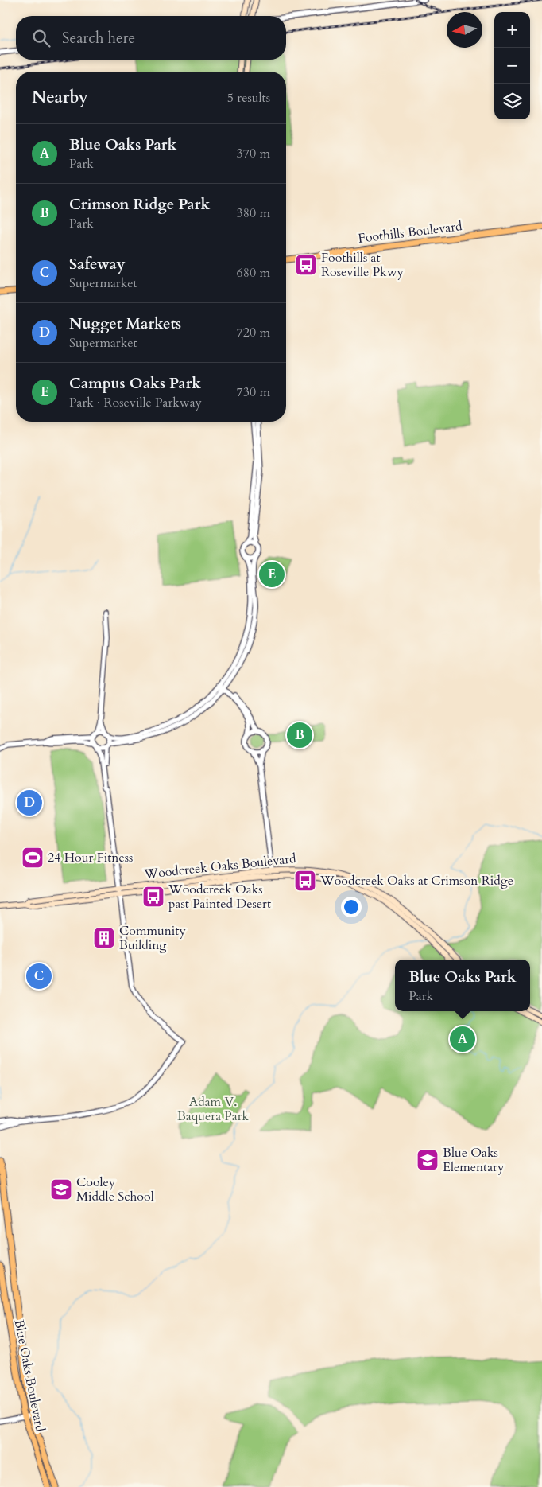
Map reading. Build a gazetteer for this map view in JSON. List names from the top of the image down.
{
  "streets": {
    "main road": ["Foothills Boulevard", "Woodcreek Oaks Boulevard", "Blue Oaks Boulevard"]
  },
  "parks": ["Adam V. Baquera Park"],
  "places": {
    "bus stop": ["Foothills at Roseville Pkwy", "Woodcreek Oaks at Crimson Ridge", "Woodcreek Oaks past Painted Desert"],
    "sports": ["24 Hour Fitness"],
    "building": ["Community Building"],
    "school or university": ["Blue Oaks Elementary", "Cooley Middle School"]
  },
  "north": "left",
  "page": {
    "map_buttons": ["+", "−"],
    "search": "Search here",
    "heading": ["Nearby", "5 results"],
    "list": [
      {
        "mark": "A",
        "name": "Blue Oaks Park",
        "note": "Park",
        "value": "370 m"
      },
      {
        "mark": "B",
        "name": "Crimson Ridge Park",
        "note": "Park",
        "value": "380 m"
      },
      {
        "mark": "C",
        "name": "Safeway",
        "note": "Supermarket",
        "value": "680 m"
      },
      {
        "mark": "D",
        "name": "Nugget Markets",
        "note": "Supermarket",
        "value": "720 m"
      },
      {
        "mark": "E",
        "name": "Campus Oaks Park",
        "note": "Park · Roseville Parkway",
        "value": "730 m"
      }
    ],
    "pins": [
      "E",
      "B",
      "D",
      "C",
      "A"
    ],
    "popup": ["Blue Oaks Park", "Park"]
  }
}
